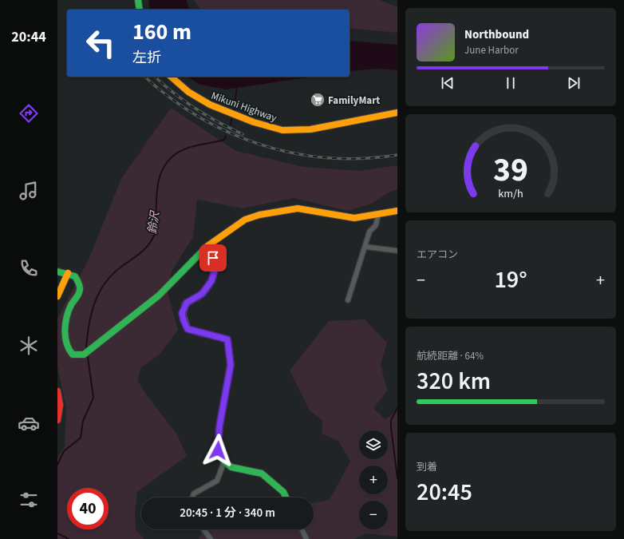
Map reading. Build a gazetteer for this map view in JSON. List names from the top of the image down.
{
  "streets": {
    "main road": ["Mikuni Highway"]
  },
  "water": ["鈴沢"],
  "places": {
    "supermarket": ["FamilyMart"]
  },
  "page": {
    "tabs": "20:44",
    "turn": ["160 m", "左折"],
    "song": ["Northbound", "June Harbor"],
    "tile": [
      "エアコン",
      ["航続距離 · 64%", "320 km"],
      ["到着", "20:45"]
    ],
    "heat": ["−", "19°", "+"],
    "map_buttons": ["+", "−"],
    "limit": "40",
    "trip": "20:45 · 1 分 · 340 m",
    "gauge": ["39", "km/h"]
  }
}
